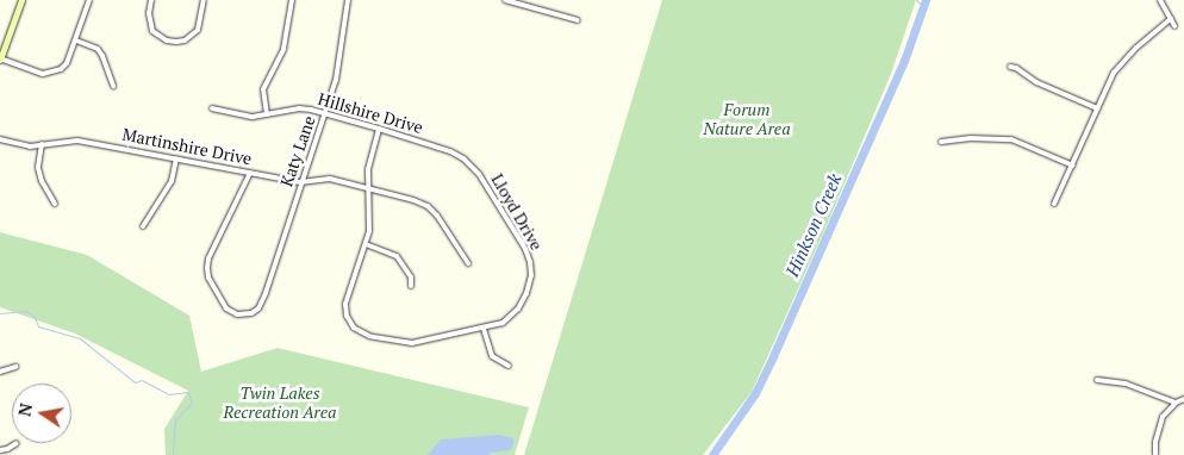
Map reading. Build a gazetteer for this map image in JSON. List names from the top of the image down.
{
  "streets": {
    "street": [
      "Hillshire Drive",
      "Martinshire Drive",
      "Katy Lane",
      "Lloyd Drive"
    ]
  },
  "crossings": [
    ["Hillshire Drive", "Katy Lane"],
    ["Hillshire Drive", "Lloyd Drive"],
    ["Martinshire Drive", "Katy Lane"]
  ],
  "water": ["Hinkson Creek"],
  "parks": ["Forum Nature Area", "Twin Lakes Recreation Area"],
  "north": "left"
}
